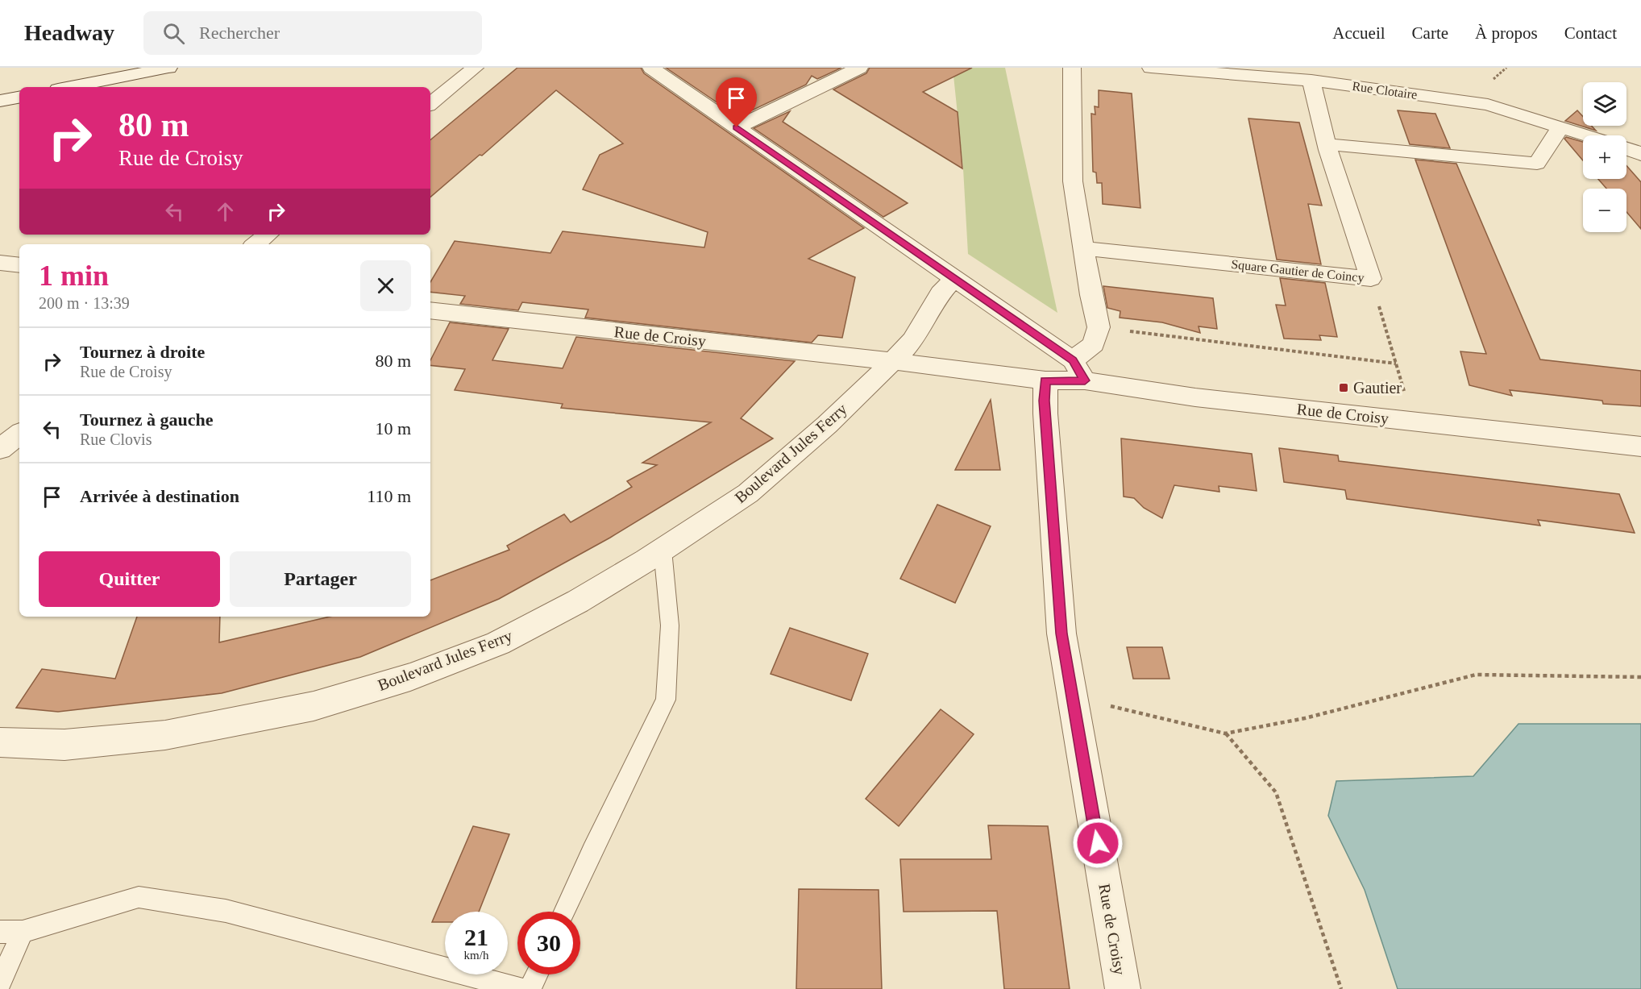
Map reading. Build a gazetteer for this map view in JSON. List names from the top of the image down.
{
  "streets": {
    "street": [
      "Rue Clotaire",
      "Square Gautier de Coincy",
      "Rue de Croisy",
      "Boulevard Jules Ferry"
    ]
  },
  "crossings": [
    ["Rue Clotaire", "Square Gautier de Coincy"],
    ["Rue de Croisy", "Boulevard Jules Ferry"]
  ],
  "places": {
    "transit": ["Gautier"]
  },
  "page": {
    "header": "Headway",
    "search": "Rechercher",
    "nav": [
      "Accueil",
      "Carte",
      "À propos",
      "Contact"
    ],
    "map_buttons": ["+", "−"],
    "turn": ["80 m", "Rue de Croisy"],
    "heading": ["1 min", "200 m · 13:39"],
    "list": [
      {
        "name": "Tournez à droite",
        "note": "Rue de Croisy",
        "value": "80 m"
      },
      {
        "name": "Tournez à gauche",
        "note": "Rue Clovis",
        "value": "10 m"
      },
      {
        "name": "Arrivée à destination",
        "value": "110 m"
      }
    ],
    "buttons": ["Quitter", "Partager"],
    "speed": "21 km/h",
    "limit": "30"
  }
}
